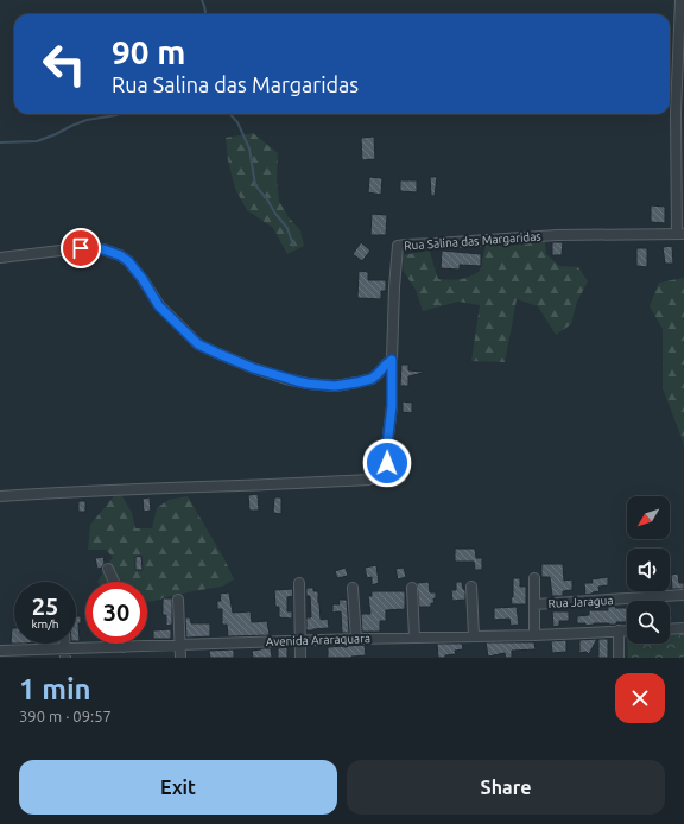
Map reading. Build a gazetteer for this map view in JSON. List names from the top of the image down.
{
  "streets": {
    "street": ["Rua Salina das Margaridas", "Rua Jaragua", "Avenida Araraquara"]
  },
  "north": "bottom left",
  "page": {
    "turn": ["90 m", "Rua Salina das Margaridas"],
    "speed": "25 km/h",
    "limit": "30",
    "heading": ["1 min", "390 m · 09:57"],
    "buttons": ["Exit", "Share"]
  }
}
